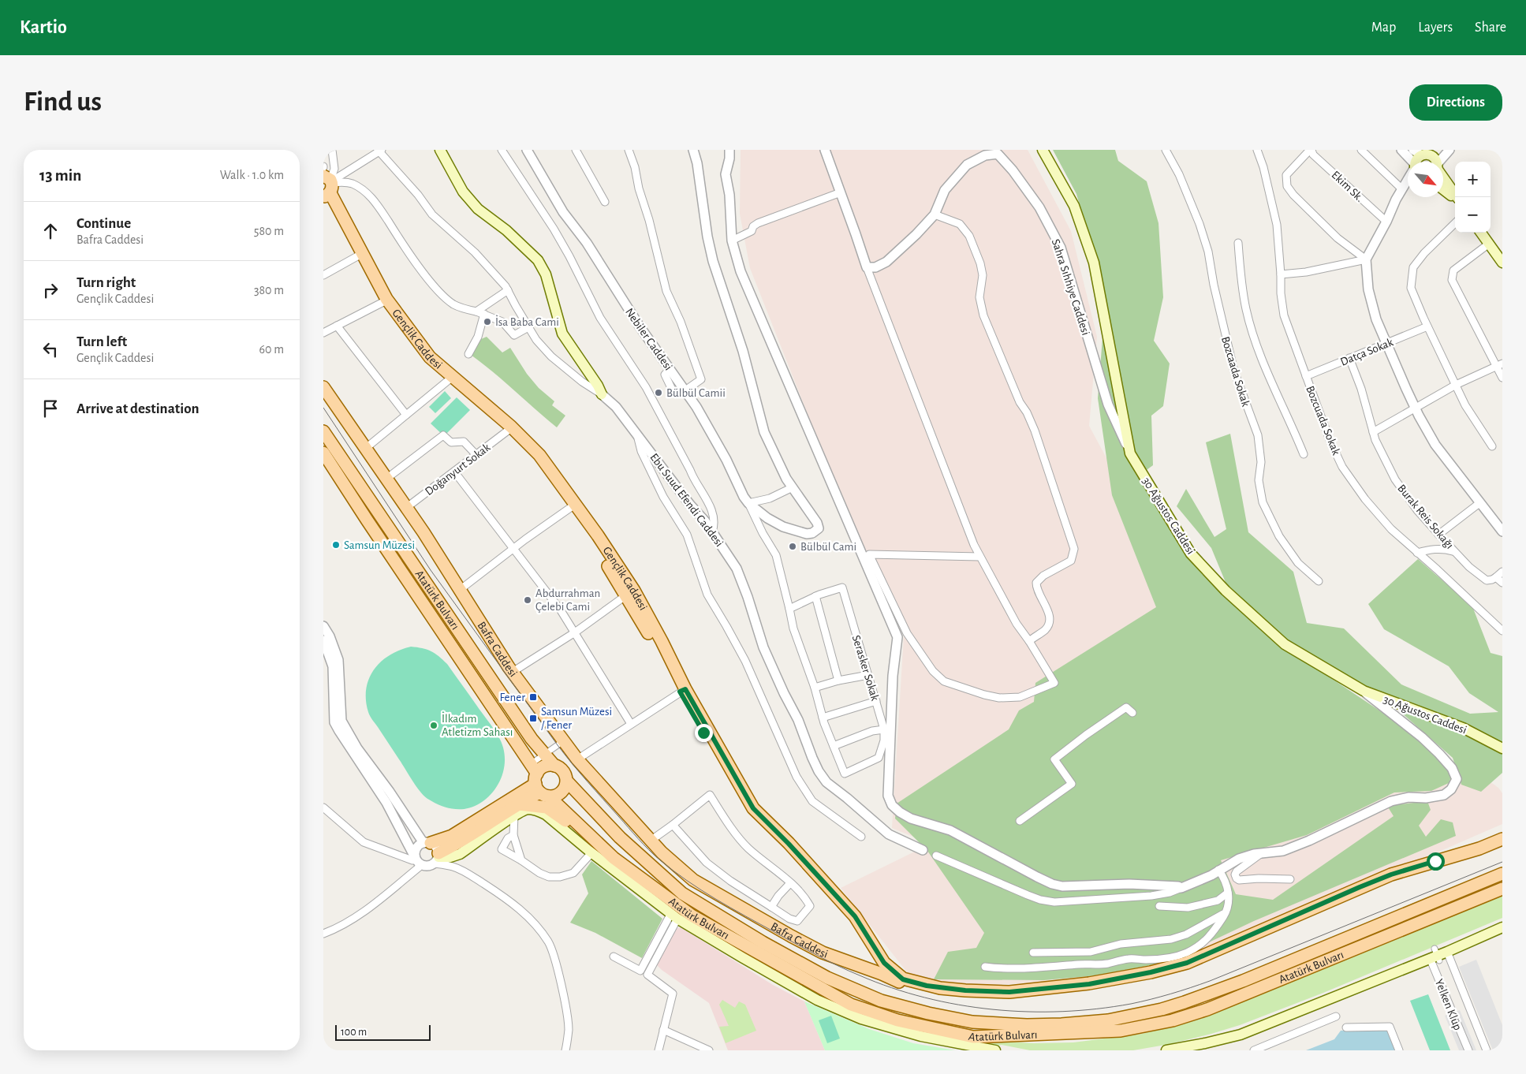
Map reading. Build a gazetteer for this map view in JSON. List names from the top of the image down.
{
  "streets": {
    "main road": [
      "Gençlik Caddesi",
      "Ebu Suud Efendi Caddesi",
      "30 Ağustos Caddesi",
      "Atatürk Bulvarı",
      "Bafra Caddesi"
    ],
    "street": [
      "Ekim Sk.",
      "Sahra Sıhhiye Caddesi",
      "Nebiler Caddesi",
      "Datça Sokak",
      "Bozcaada Sokak",
      "Bozcuada Sokak",
      "Doğanyurt Sokak",
      "Burak Reis Sokağı",
      "Serasker Sokak",
      "Yelken Klüp"
    ]
  },
  "crossings": [
    ["Sahra Sıhhiye Caddesi", "30 Ağustos Caddesi"],
    ["Gençlik Caddesi", "Doğanyurt Sokak"],
    ["Gençlik Caddesi", "Bafra Caddesi"],
    ["Datça Sokak", "Bozcuada Sokak"],
    ["Datça Sokak", "Burak Reis Sokağı"],
    ["Doğanyurt Sokak", "Bafra Caddesi"]
  ],
  "places": {
    "other": [
      "İsa Baba Cami",
      "Bülbül Camii",
      "Samsun Müzesi",
      "Bülbül Cami",
      "Abdurrahman Çelebi Cami",
      "İlkadım Atletizm Sahası"
    ],
    "transit": ["Fener", "Samsun Müzesi / Fener"]
  },
  "scale_bar": "100 m",
  "north": "bottom right",
  "page": {
    "header": "Kartio",
    "nav": ["Map", "Layers", "Share"],
    "buttons": "Directions",
    "title": "Find us",
    "heading": ["13 min", "Walk · 1.0 km"],
    "map_buttons": ["+", "−"],
    "list": [
      ["Continue", "Bafra Caddesi", "580 m"],
      ["Turn right", "Gençlik Caddesi", "380 m"],
      ["Turn left", "Gençlik Caddesi", "60 m"],
      "Arrive at destination"
    ],
    "scale": "100 m"
  }
}
